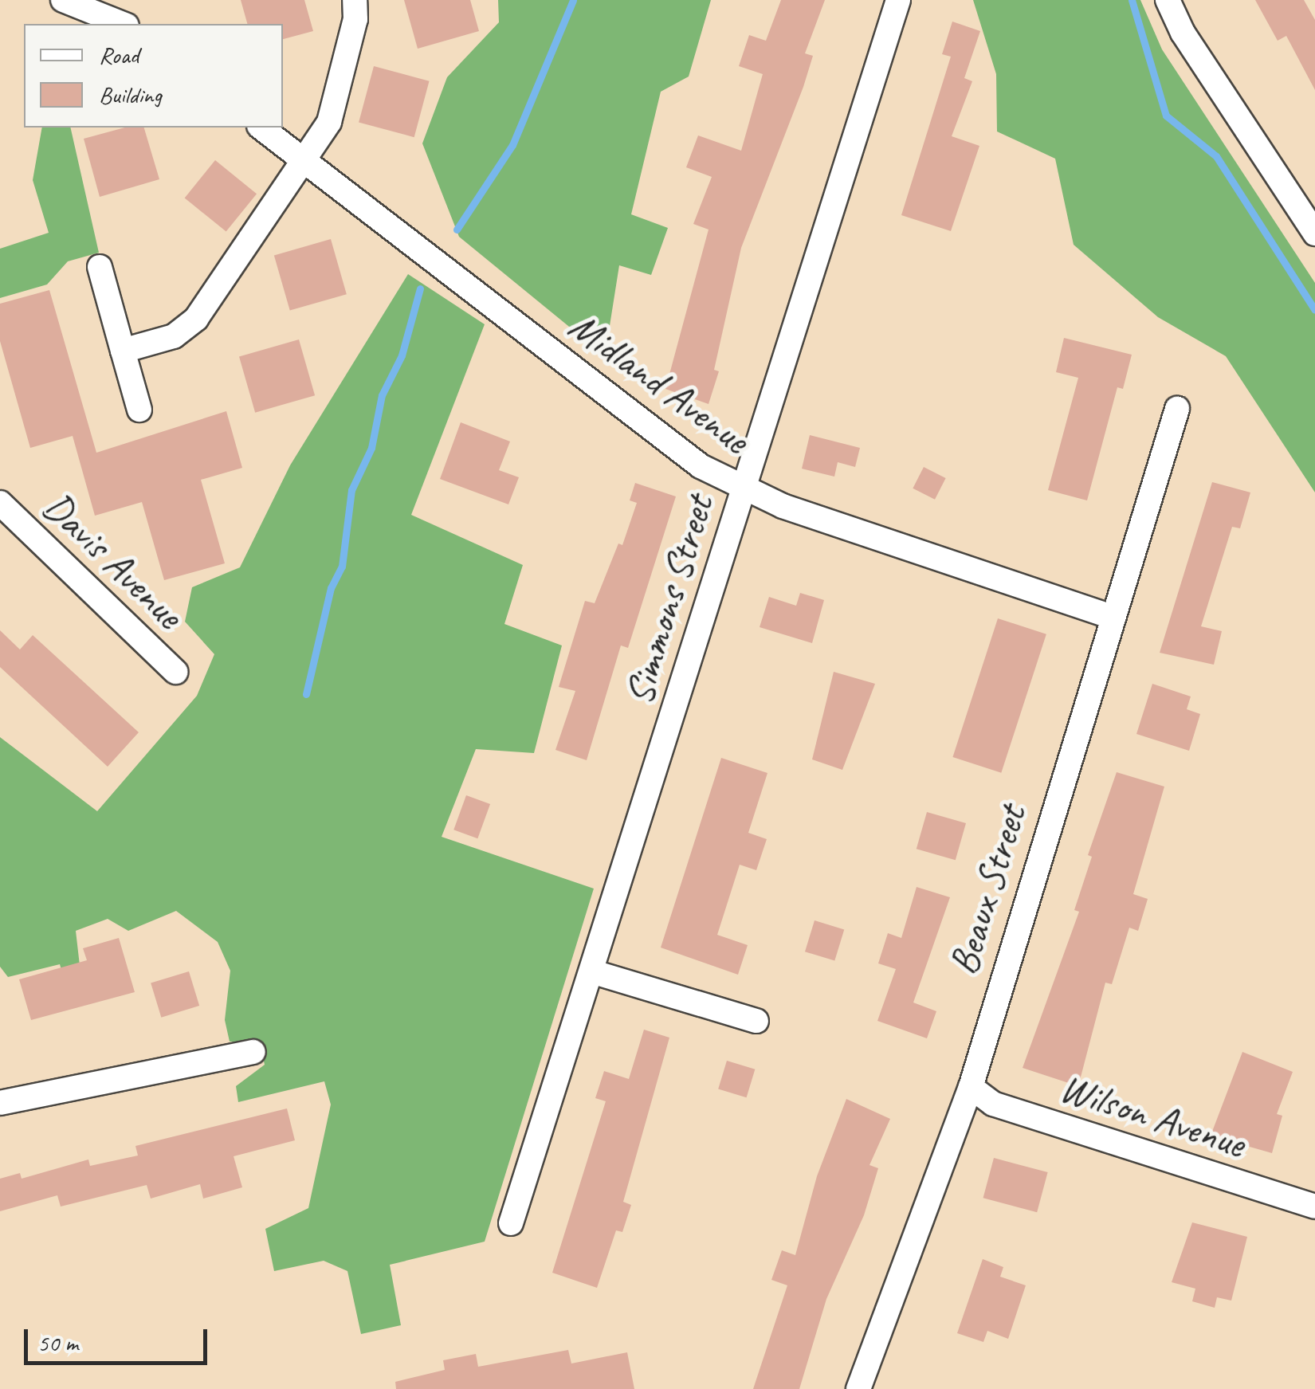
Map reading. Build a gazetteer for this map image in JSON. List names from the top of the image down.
{
  "streets": {
    "street": [
      "Midland Avenue",
      "Davis Avenue",
      "Simmons Street",
      "Beaux Street",
      "Wilson Avenue"
    ]
  },
  "crossings": [
    ["Midland Avenue", "Simmons Street"],
    ["Midland Avenue", "Beaux Street"],
    ["Beaux Street", "Wilson Avenue"]
  ],
  "legend": ["Road", "Building"],
  "scale_bar": "50 m"
}
